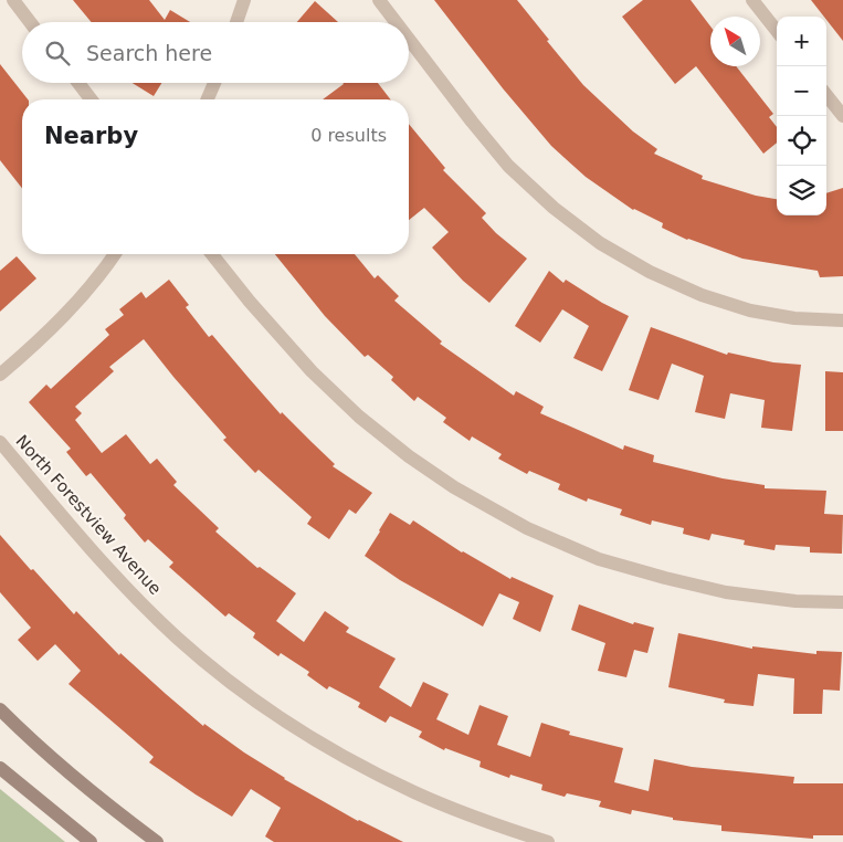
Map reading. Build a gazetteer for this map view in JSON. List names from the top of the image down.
{
  "streets": {
    "street": ["North Forestview Avenue"]
  },
  "north": "top left",
  "page": {
    "map_buttons": ["+", "−"],
    "search": "Search here",
    "heading": ["Nearby", "0 results"]
  }
}
